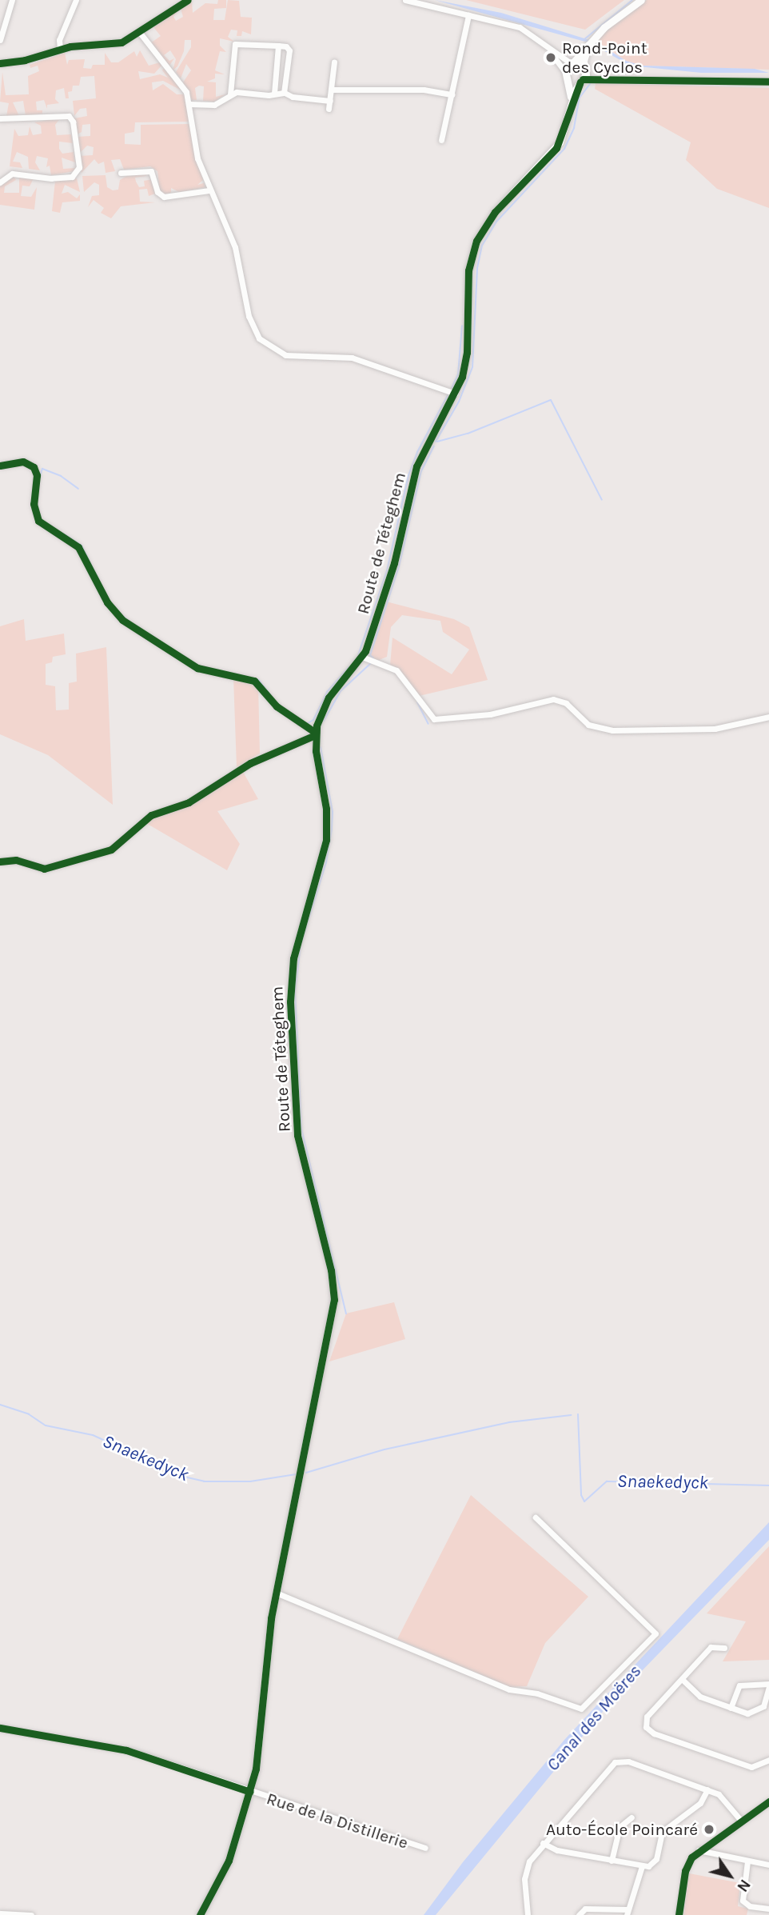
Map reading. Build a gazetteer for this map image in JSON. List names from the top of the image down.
{
  "streets": {
    "main road": ["Route de Téteghem"],
    "street": ["Rue de la Distillerie"]
  },
  "crossings": [
    ["Route de Téteghem", "Rue de la Distillerie"]
  ],
  "water": ["Snaekedyck", "Canal des Moëres"],
  "places": ["Rond-Point des Cyclos", "Auto-École Poincaré"],
  "north": "bottom right"
}
